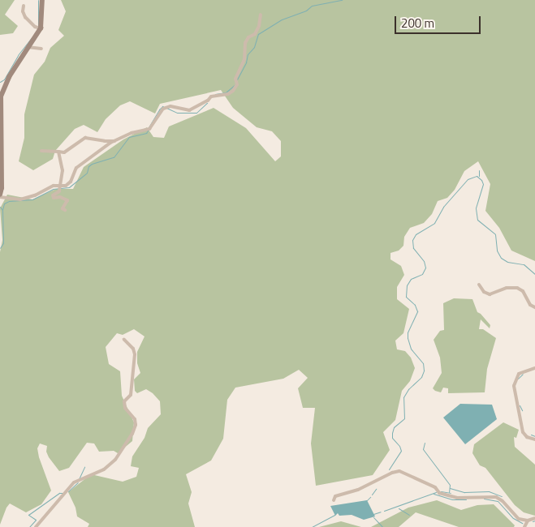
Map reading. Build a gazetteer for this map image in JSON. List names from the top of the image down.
{
  "scale_bar": "200 m"
}
